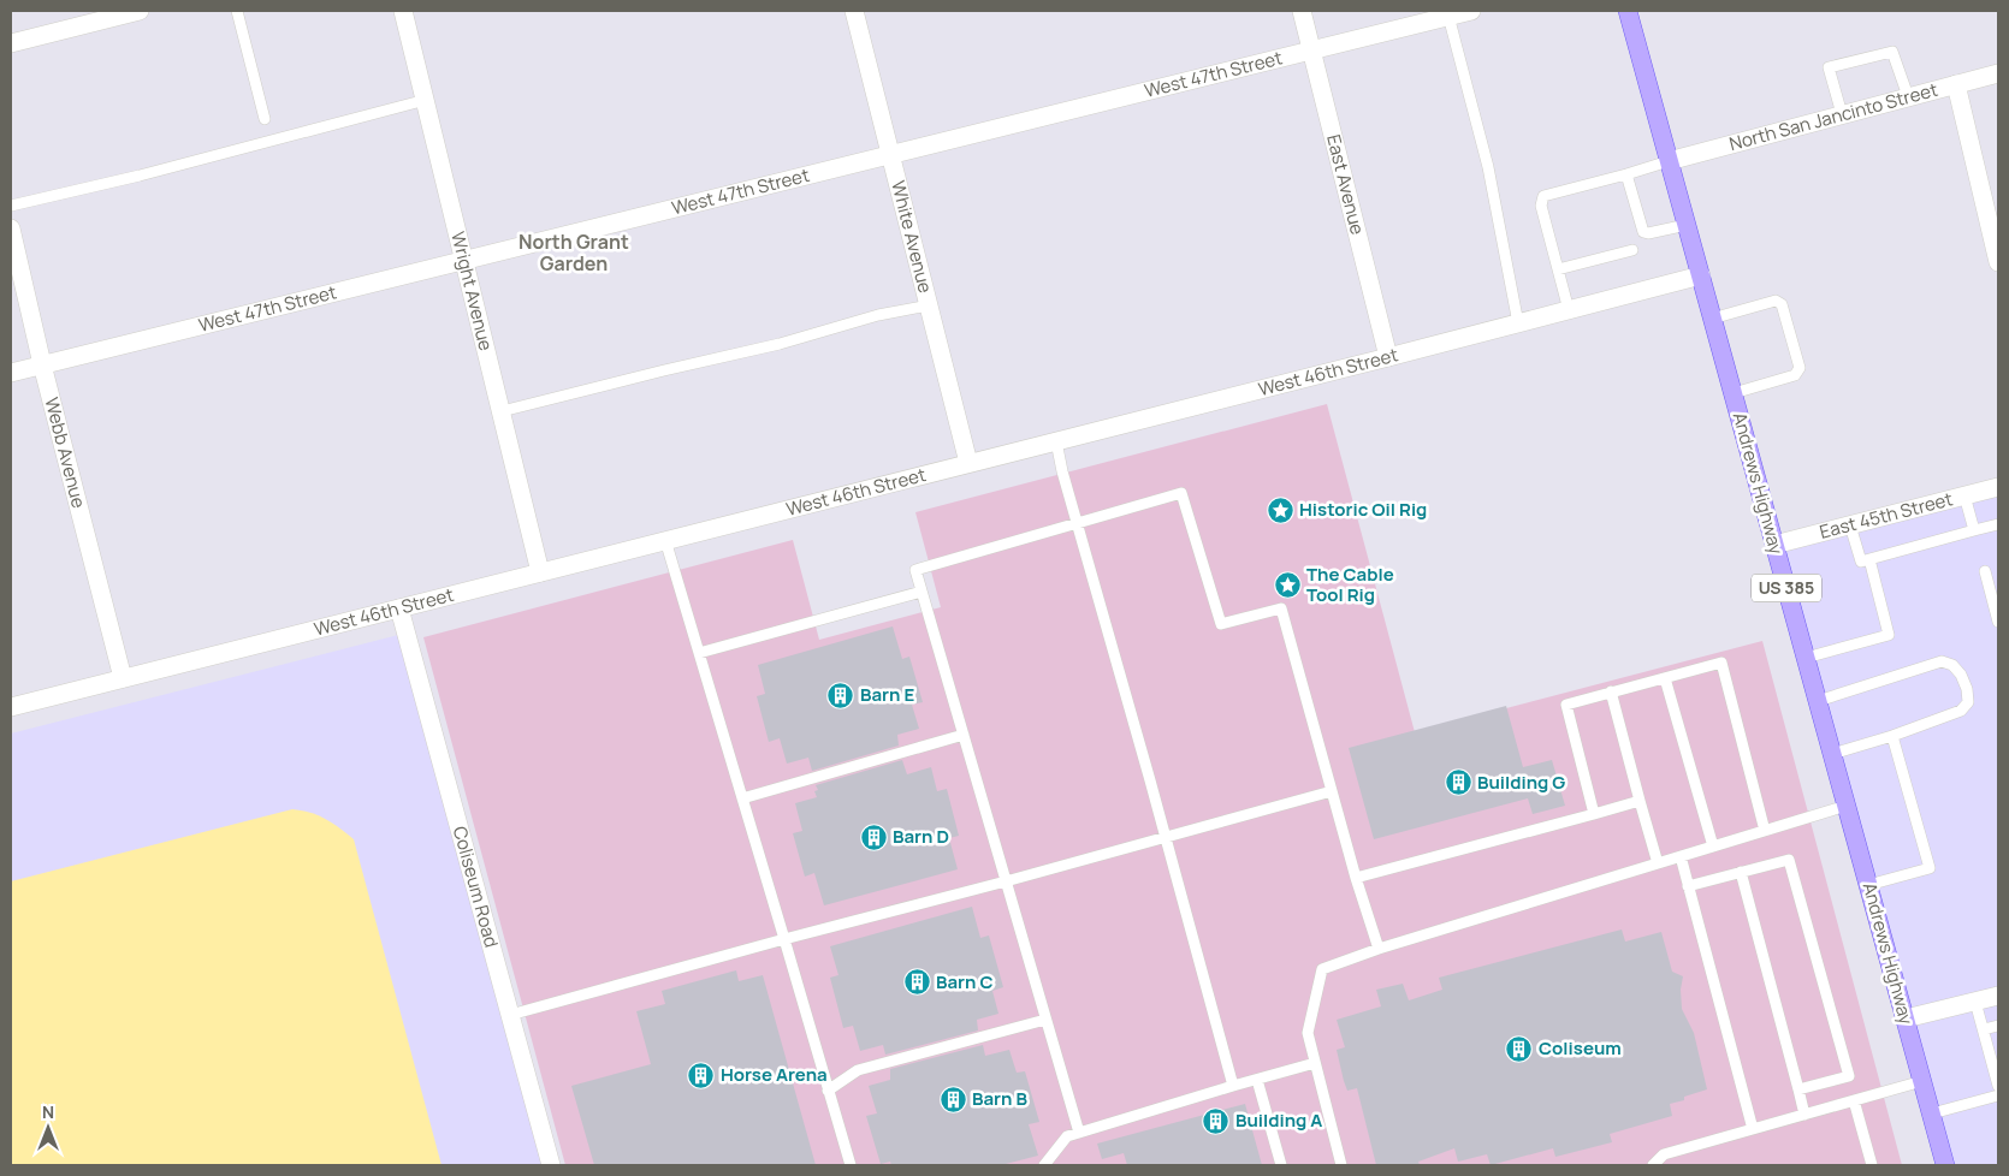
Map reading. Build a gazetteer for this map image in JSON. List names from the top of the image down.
{
  "streets": {
    "main road": ["Andrews Highway", "US 385"],
    "street": [
      "West 47th Street",
      "North San Jancinto Street",
      "East Avenue",
      "White Avenue",
      "Wright Avenue",
      "West 46th Street",
      "Webb Avenue",
      "East 45th Street",
      "Coliseum Road"
    ]
  },
  "crossings": [
    ["West 47th Street", "East Avenue"],
    ["West 47th Street", "White Avenue"],
    ["West 47th Street", "Wright Avenue"],
    ["West 47th Street", "Webb Avenue"],
    ["North San Jancinto Street", "Andrews Highway"],
    ["East Avenue", "West 46th Street"],
    ["White Avenue", "West 46th Street"],
    ["Wright Avenue", "West 46th Street"],
    ["West 46th Street", "Webb Avenue"],
    ["West 46th Street", "Andrews Highway"],
    ["West 46th Street", "Coliseum Road"],
    ["Andrews Highway", "East 45th Street"]
  ],
  "districts": ["North Grant Garden"],
  "places": {
    "place": ["Historic Oil Rig", "The Cable Tool Rig"],
    "building": [
      "Barn E",
      "Building G",
      "Barn D",
      "Barn C",
      "Coliseum",
      "Horse Arena",
      "Barn B",
      "Building A"
    ]
  },
  "north": "top"
}
